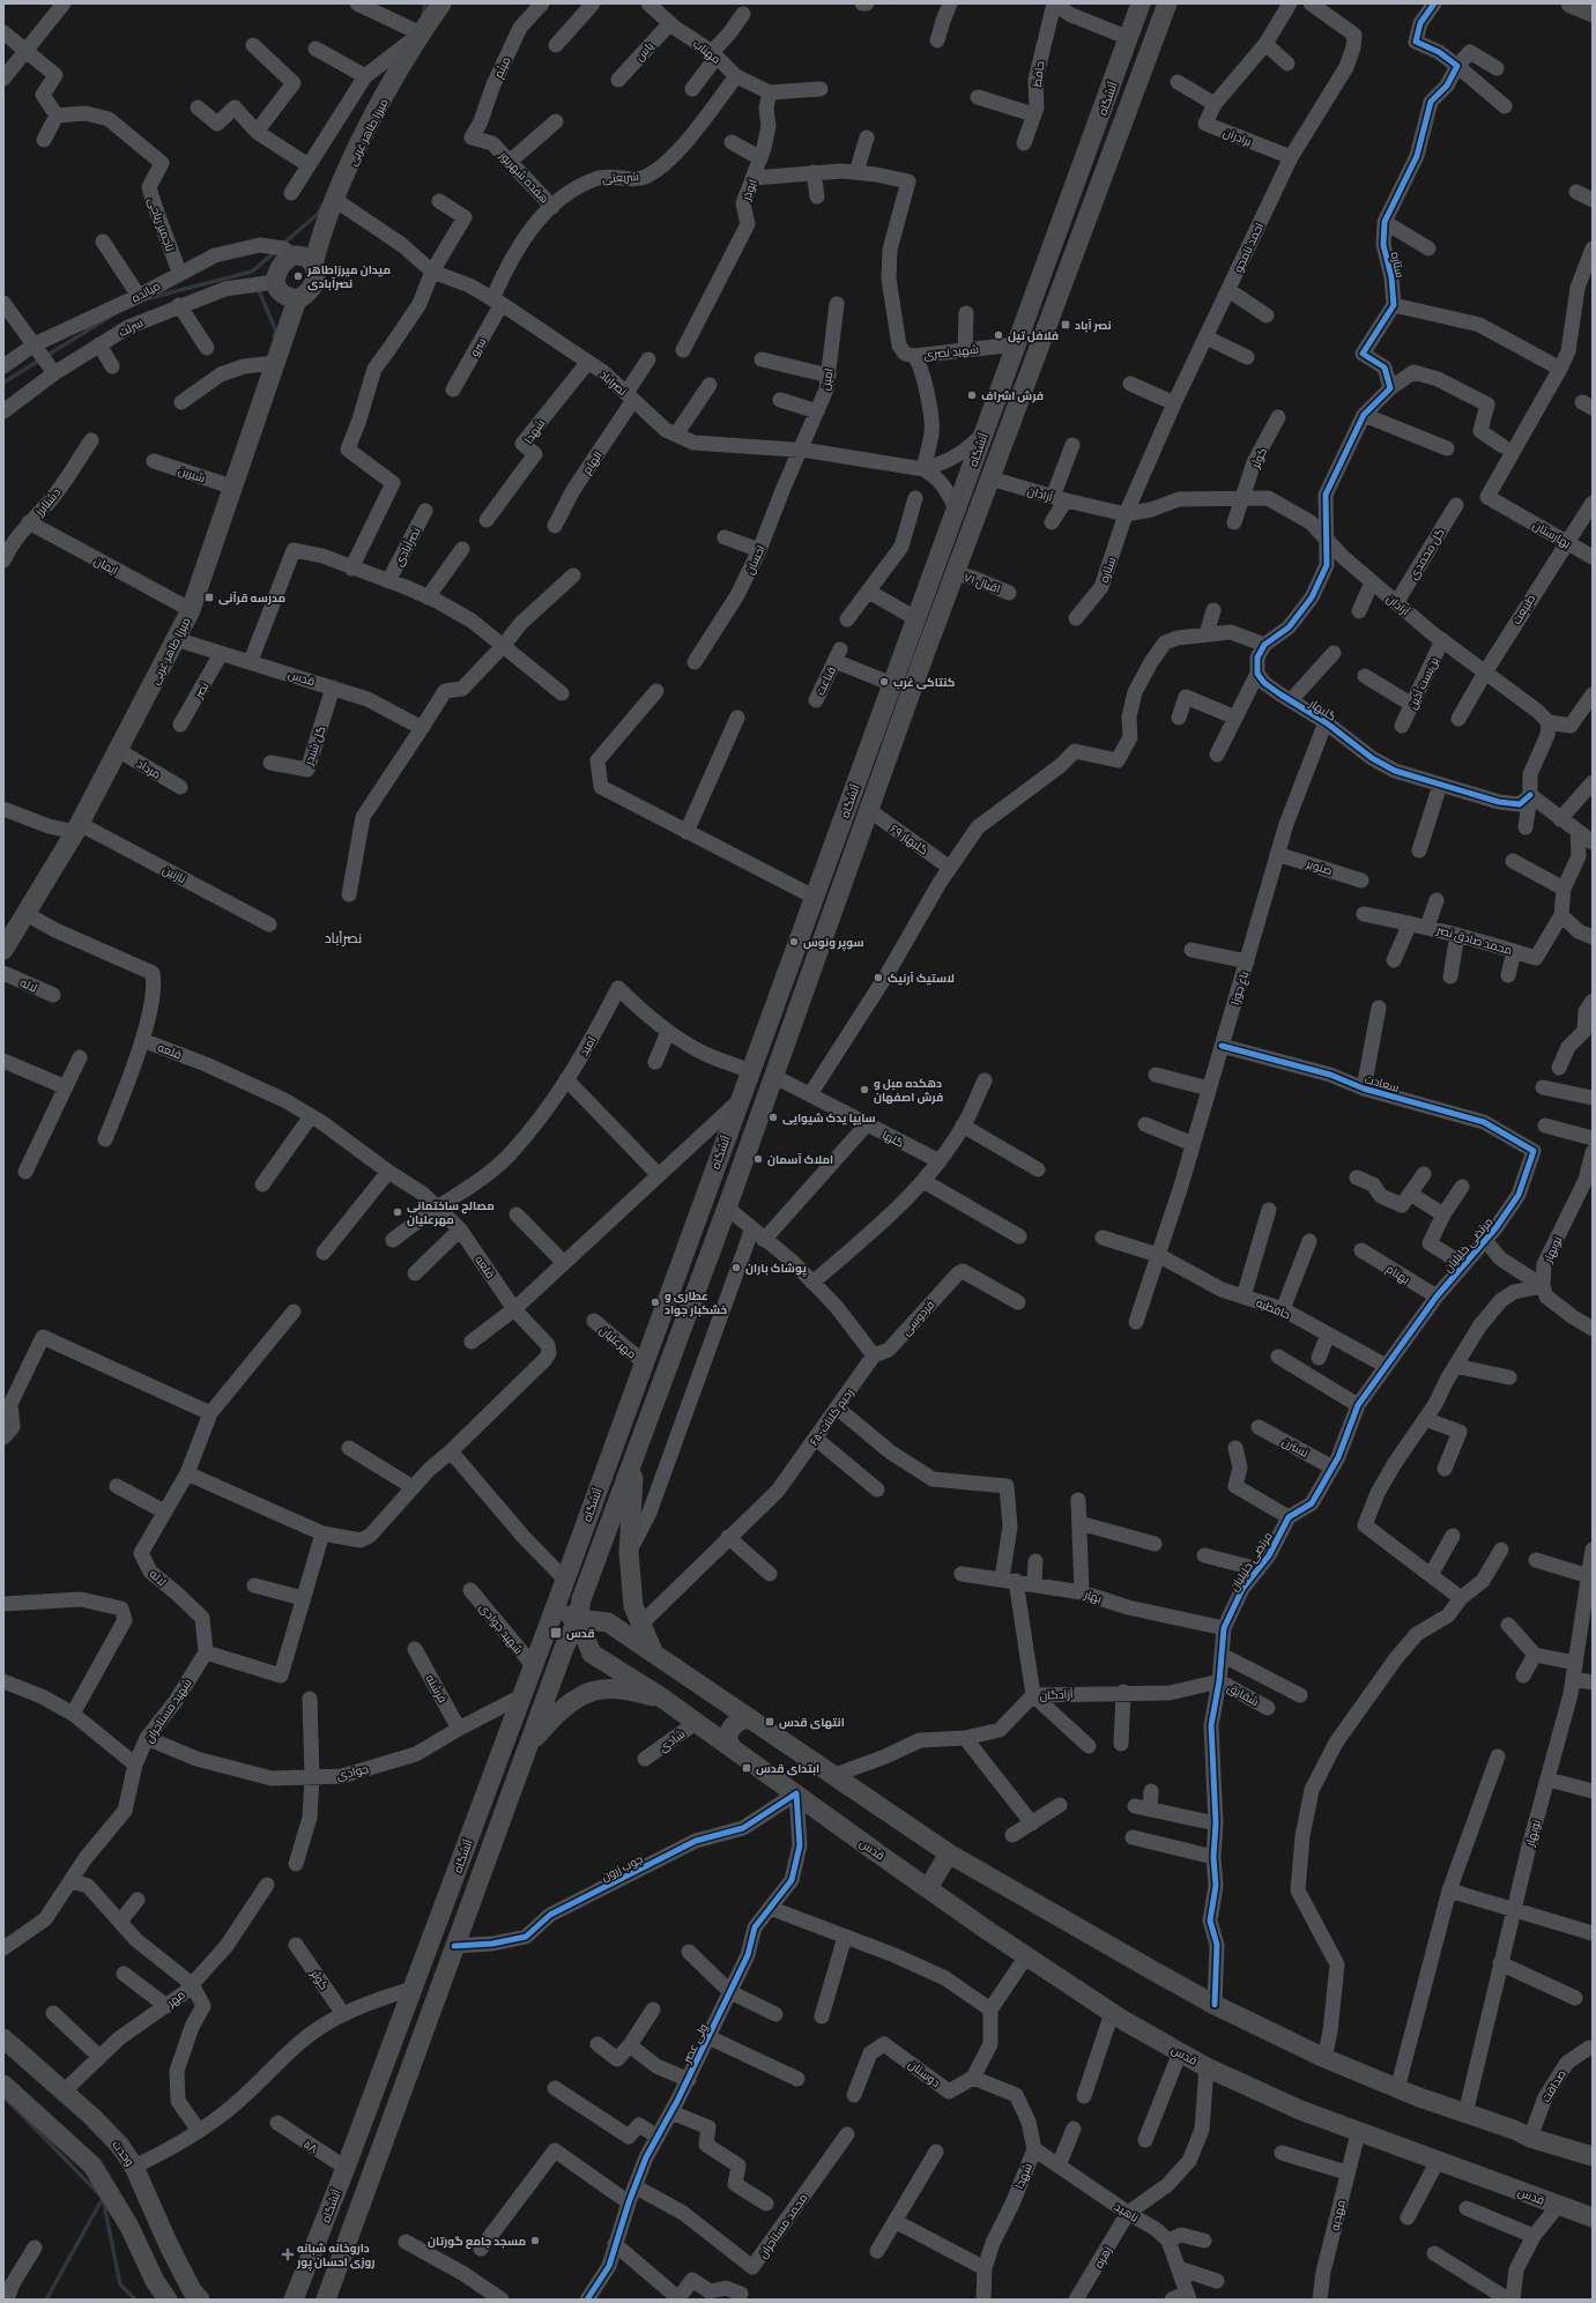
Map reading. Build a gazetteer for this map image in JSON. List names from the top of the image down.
{
  "streets": {
    "main road": [
      "آتشگاه",
      "میرزا طاهر غربی",
      "قدس",
      "وحدت"
    ],
    "street": [
      "یاس",
      "مهتاب",
      "میثم",
      "حافظ",
      "برادران",
      "هفده شهریور",
      "شریعتی",
      "ابوذر",
      "تاجمیر ریاحی",
      "احمد نامجو",
      "ستاره",
      "میانده",
      "سرلت",
      "سرو",
      "شهید نصری",
      "امین",
      "نصراباد",
      "شهدا",
      "کوثر",
      "الهام",
      "شیرین",
      "آزادان",
      "دشتابرز",
      "بهارستان",
      "نصرآبادی",
      "گل محمدی",
      "احسان",
      "ایمان",
      "۷۱ اقبال",
      "طبیعت",
      "قناعت",
      "بن‌بست آذین",
      "نصر",
      "گلبهار",
      "گل شبدر",
      "مرداد",
      "۶۹ گلبهار",
      "صنوبر",
      "نازنین",
      "محمد صادق نصر",
      "لاله",
      "باغ جوزا",
      "امید",
      "قلعه",
      "سعادت",
      "گلها",
      "مرتضی خلیلیان",
      "نوبهار",
      "بهنام",
      "حافظیه",
      "فردوسی",
      "مهرعلیان",
      "۶۵-رحیم کلنات",
      "نسترن",
      "بهار",
      "شهید جوادی",
      "فرشته",
      "آزادگان",
      "شقایق",
      "شهید مستاجران",
      "شادی",
      "جوادی",
      "جوب زرون",
      "مهر",
      "ولی عصر",
      "دوستان",
      "صداقت",
      "۵۸",
      "ناهید",
      "مهدیه",
      "محمد مستاجران",
      "زهره"
    ]
  },
  "crossings": [
    ["یاس", "مهتاب"],
    ["مهتاب", "شریعتی"],
    ["مهتاب", "ابوذر"],
    ["میثم", "هفده شهریور"],
    ["آتشگاه", "شهید نصری"],
    ["آتشگاه", "آزادان"],
    ["آتشگاه", "۷۱ اقبال"],
    ["آتشگاه", "قدس"],
    ["آتشگاه", "قناعت"],
    ["آتشگاه", "۶۹ گلبهار"],
    ["آتشگاه", "امید"],
    ["آتشگاه", "گلها"],
    ["آتشگاه", "مهرعلیان"],
    ["آتشگاه", "شهید جوادی"],
    ["آتشگاه", "جوادی"],
    ["آتشگاه", "جوب زرون"],
    ["آتشگاه", "۵۸"],
    ["میرزا طاهر غربی", "میانده"],
    ["میرزا طاهر غربی", "سرلت"],
    ["میرزا طاهر غربی", "نصراباد"],
    ["میرزا طاهر غربی", "شیرین"],
    ["میرزا طاهر غربی", "قدس"],
    ["میرزا طاهر غربی", "مرداد"],
    ["میرزا طاهر غربی", "نازنین"],
    ["برادران", "احمد نامجو"],
    ["هفده شهریور", "شریعتی"],
    ["شریعتی", "سرو"],
    ["شریعتی", "نصراباد"],
    ["تاجمیر ریاحی", "میانده"],
    ["احمد نامجو", "ستاره"],
    ["احمد نامجو", "آزادان"],
    ["ستاره", "آزادان"],
    ["میانده", "سرلت"],
    ["سرو", "نصراباد"],
    ["امین", "نصراباد"],
    ["امین", "احسان"],
    ["نصراباد", "شهدا"],
    ["نصراباد", "الهام"],
    ["نصراباد", "احسان"],
    ["شهدا", "دوستان"],
    ["شهدا", "ناهید"],
    ["کوثر", "آزادان"],
    ["آزادان", "گل محمدی"],
    ["آزادان", "طبیعت"],
    ["آزادان", "بن‌بست آذین"],
    ["دشتابرز", "ایمان"],
    ["بهارستان", "طبیعت"],
    ["قدس", "نصر"],
    ["قدس", "گل شبدر"],
    ["قدس", "شادی"],
    ["قدس", "جوب زرون"],
    ["قدس", "ولی عصر"],
    ["قدس", "مهدیه"],
    ["گلبهار", "باغ جوزا"],
    ["صنوبر", "باغ جوزا"],
    ["لاله", "شهید مستاجران"],
    ["باغ جوزا", "سعادت"],
    ["باغ جوزا", "حافظیه"],
    ["امید", "قلعه"],
    ["سعادت", "مرتضی خلیلیان"],
    ["مرتضی خلیلیان", "بهنام"],
    ["مرتضی خلیلیان", "حافظیه"],
    ["مرتضی خلیلیان", "نسترن"],
    ["مرتضی خلیلیان", "بهار"],
    ["مرتضی خلیلیان", "آزادگان"],
    ["مرتضی خلیلیان", "شقایق"],
    ["فردوسی", "۶۵-رحیم کلنات"],
    ["فرشته", "جوادی"],
    ["آزادگان", "شقایق"],
    ["شهید مستاجران", "جوادی"],
    ["جوب زرون", "ولی عصر"],
    ["مهر", "وحدت"],
    ["ولی عصر", "محمد مستاجران"],
    ["ناهید", "زهره"]
  ],
  "districts": ["نصرآباد"],
  "places": {
    "other": [
      "میدان میرزاطاهر نصرآبادی",
      "فلافل تپل",
      "فرش اشراف",
      "کنتاکی غرب",
      "سوپر ونوس",
      "لاستیک آرنیک",
      "دهکده مبل و فرش اصفهان",
      "سایپا یدک شیوایی",
      "املاک آسمان",
      "مصالح ساختمانی مهرعلیان",
      "پوشاک باران",
      "عطاری و خشکبار جواد",
      "مسجد جامع گورتان"
    ],
    "transit": [
      "نصر آباد",
      "مدرسه قرآنی",
      "قدس",
      "انتهای قدس",
      "ابتدای قدس"
    ],
    "health": ["داروخانه شبانه روزی احسان پور"]
  }
}
